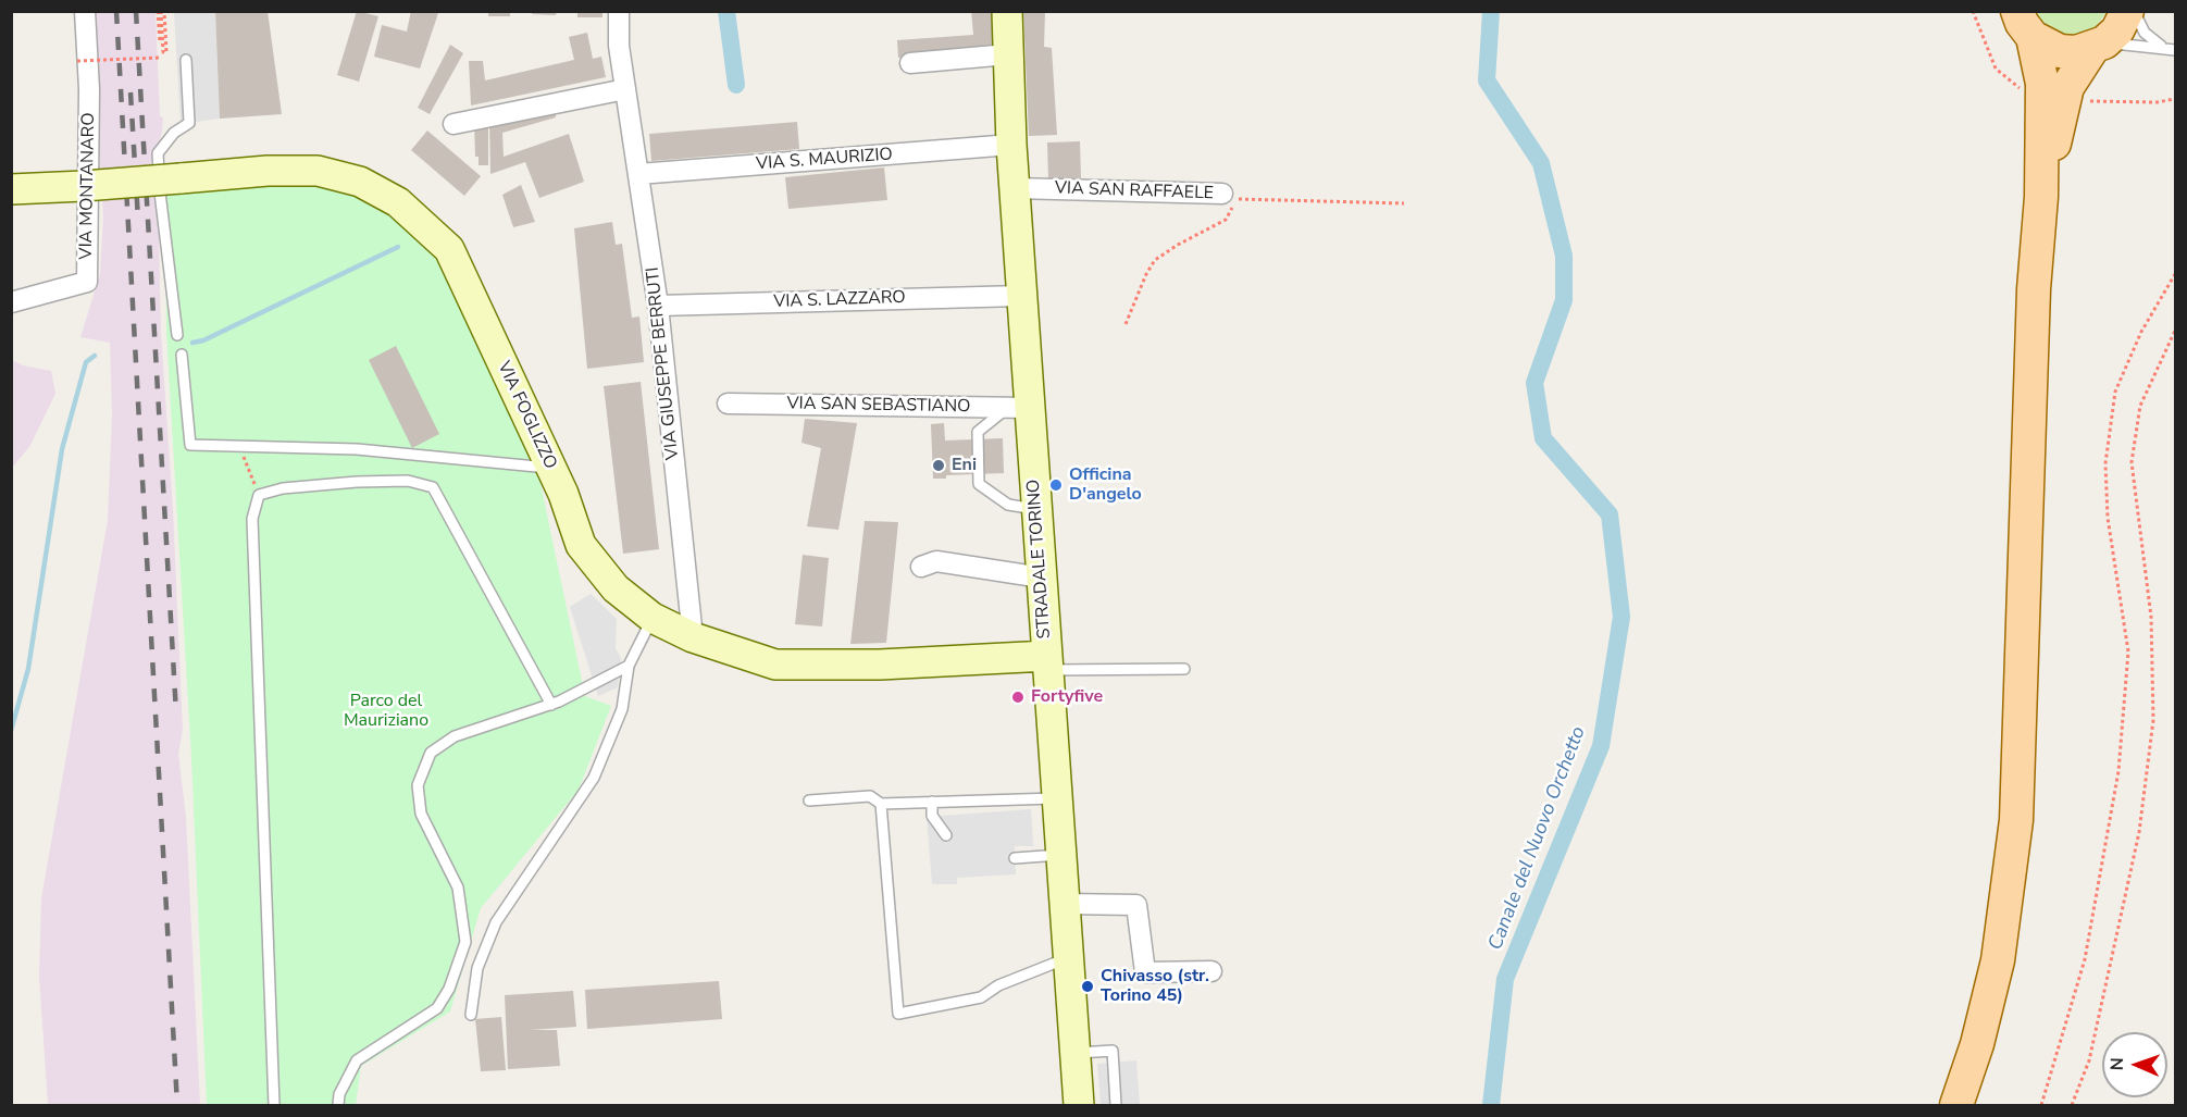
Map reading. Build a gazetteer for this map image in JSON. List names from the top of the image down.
{
  "streets": {
    "main road": ["VIA FOGLIZZO", "STRADALE TORINO"],
    "street": [
      "VIA S. MAURIZIO",
      "VIA MONTANARO",
      "VIA SAN RAFFAELE",
      "VIA S. LAZZARO",
      "VIA GIUSEPPE BERRUTI",
      "VIA SAN SEBASTIANO"
    ]
  },
  "crossings": [
    ["VIA S. MAURIZIO", "VIA GIUSEPPE BERRUTI"],
    ["VIA S. MAURIZIO", "STRADALE TORINO"],
    ["VIA SAN RAFFAELE", "STRADALE TORINO"],
    ["VIA S. LAZZARO", "VIA GIUSEPPE BERRUTI"],
    ["VIA S. LAZZARO", "STRADALE TORINO"],
    ["VIA GIUSEPPE BERRUTI", "VIA FOGLIZZO"],
    ["VIA SAN SEBASTIANO", "STRADALE TORINO"],
    ["VIA FOGLIZZO", "STRADALE TORINO"]
  ],
  "water": ["Canale del Nuovo Orchetto"],
  "parks": ["Parco del Mauriziano"],
  "places": [
    "Eni",
    "Officina D'angelo",
    "Fortyfive",
    "Chivasso (str. Torino 45)"
  ],
  "north": "left"
}
